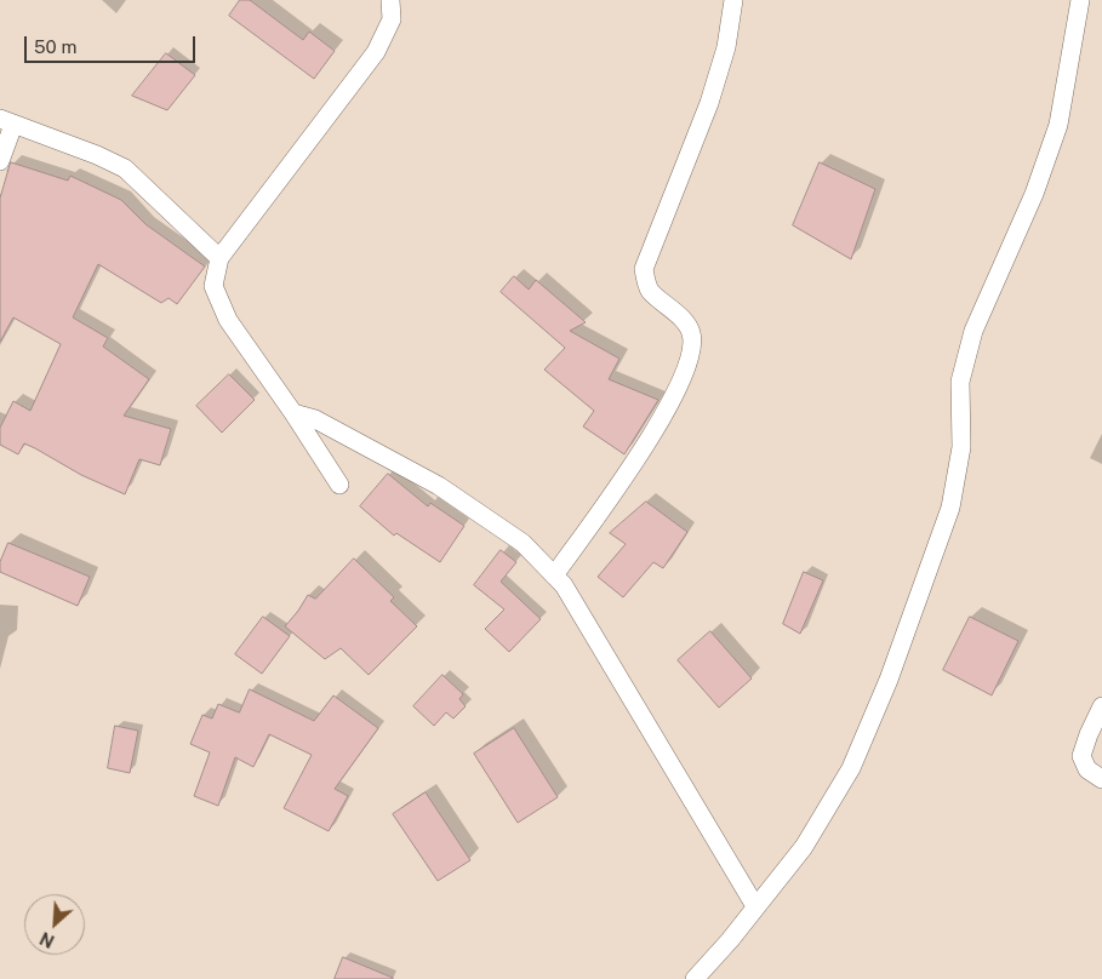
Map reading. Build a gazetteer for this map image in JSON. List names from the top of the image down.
{
  "scale_bar": "50 m",
  "north": "bottom left"
}
